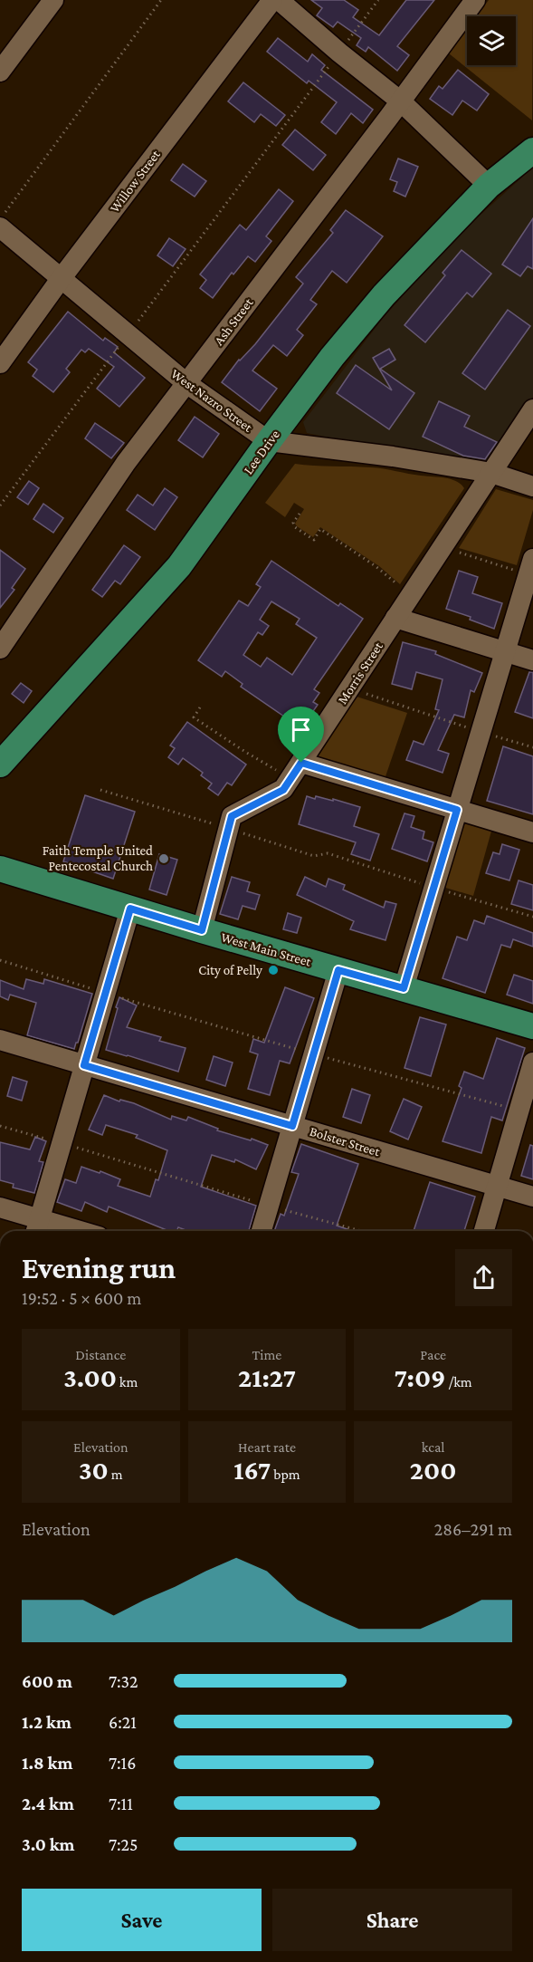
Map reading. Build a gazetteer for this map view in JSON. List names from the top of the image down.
{
  "streets": {
    "main road": ["Lee Drive", "West Main Street"],
    "street": [
      "Willow Street",
      "Ash Street",
      "West Nazro Street",
      "Morris Street",
      "Bolster Street"
    ]
  },
  "crossings": [
    ["Willow Street", "West Nazro Street"],
    ["Ash Street", "West Nazro Street"],
    ["West Nazro Street", "Lee Drive"],
    ["West Nazro Street", "Morris Street"],
    ["Morris Street", "West Main Street"]
  ],
  "places": ["Faith Temple United Pentecostal Church", "City of Pelly"],
  "page": {
    "heading": ["Evening run", "19:52 · 5 × 600 m"],
    "stats": [
      ["Distance", "3.00 km"],
      ["Time", "21:27"],
      ["Pace", "7:09 /km"],
      ["Elevation", "30 m"],
      ["Heart rate", "167 bpm"],
      ["kcal", "200"]
    ],
    "chart": ["Elevation", "286–291 m"],
    "list": [
      {
        "name": "600 m",
        "note": "7:32"
      },
      {
        "name": "1.2 km",
        "note": "6:21"
      },
      {
        "name": "1.8 km",
        "note": "7:16"
      },
      {
        "name": "2.4 km",
        "note": "7:11"
      },
      {
        "name": "3.0 km",
        "note": "7:25"
      }
    ],
    "buttons": ["Save", "Share"]
  }
}
